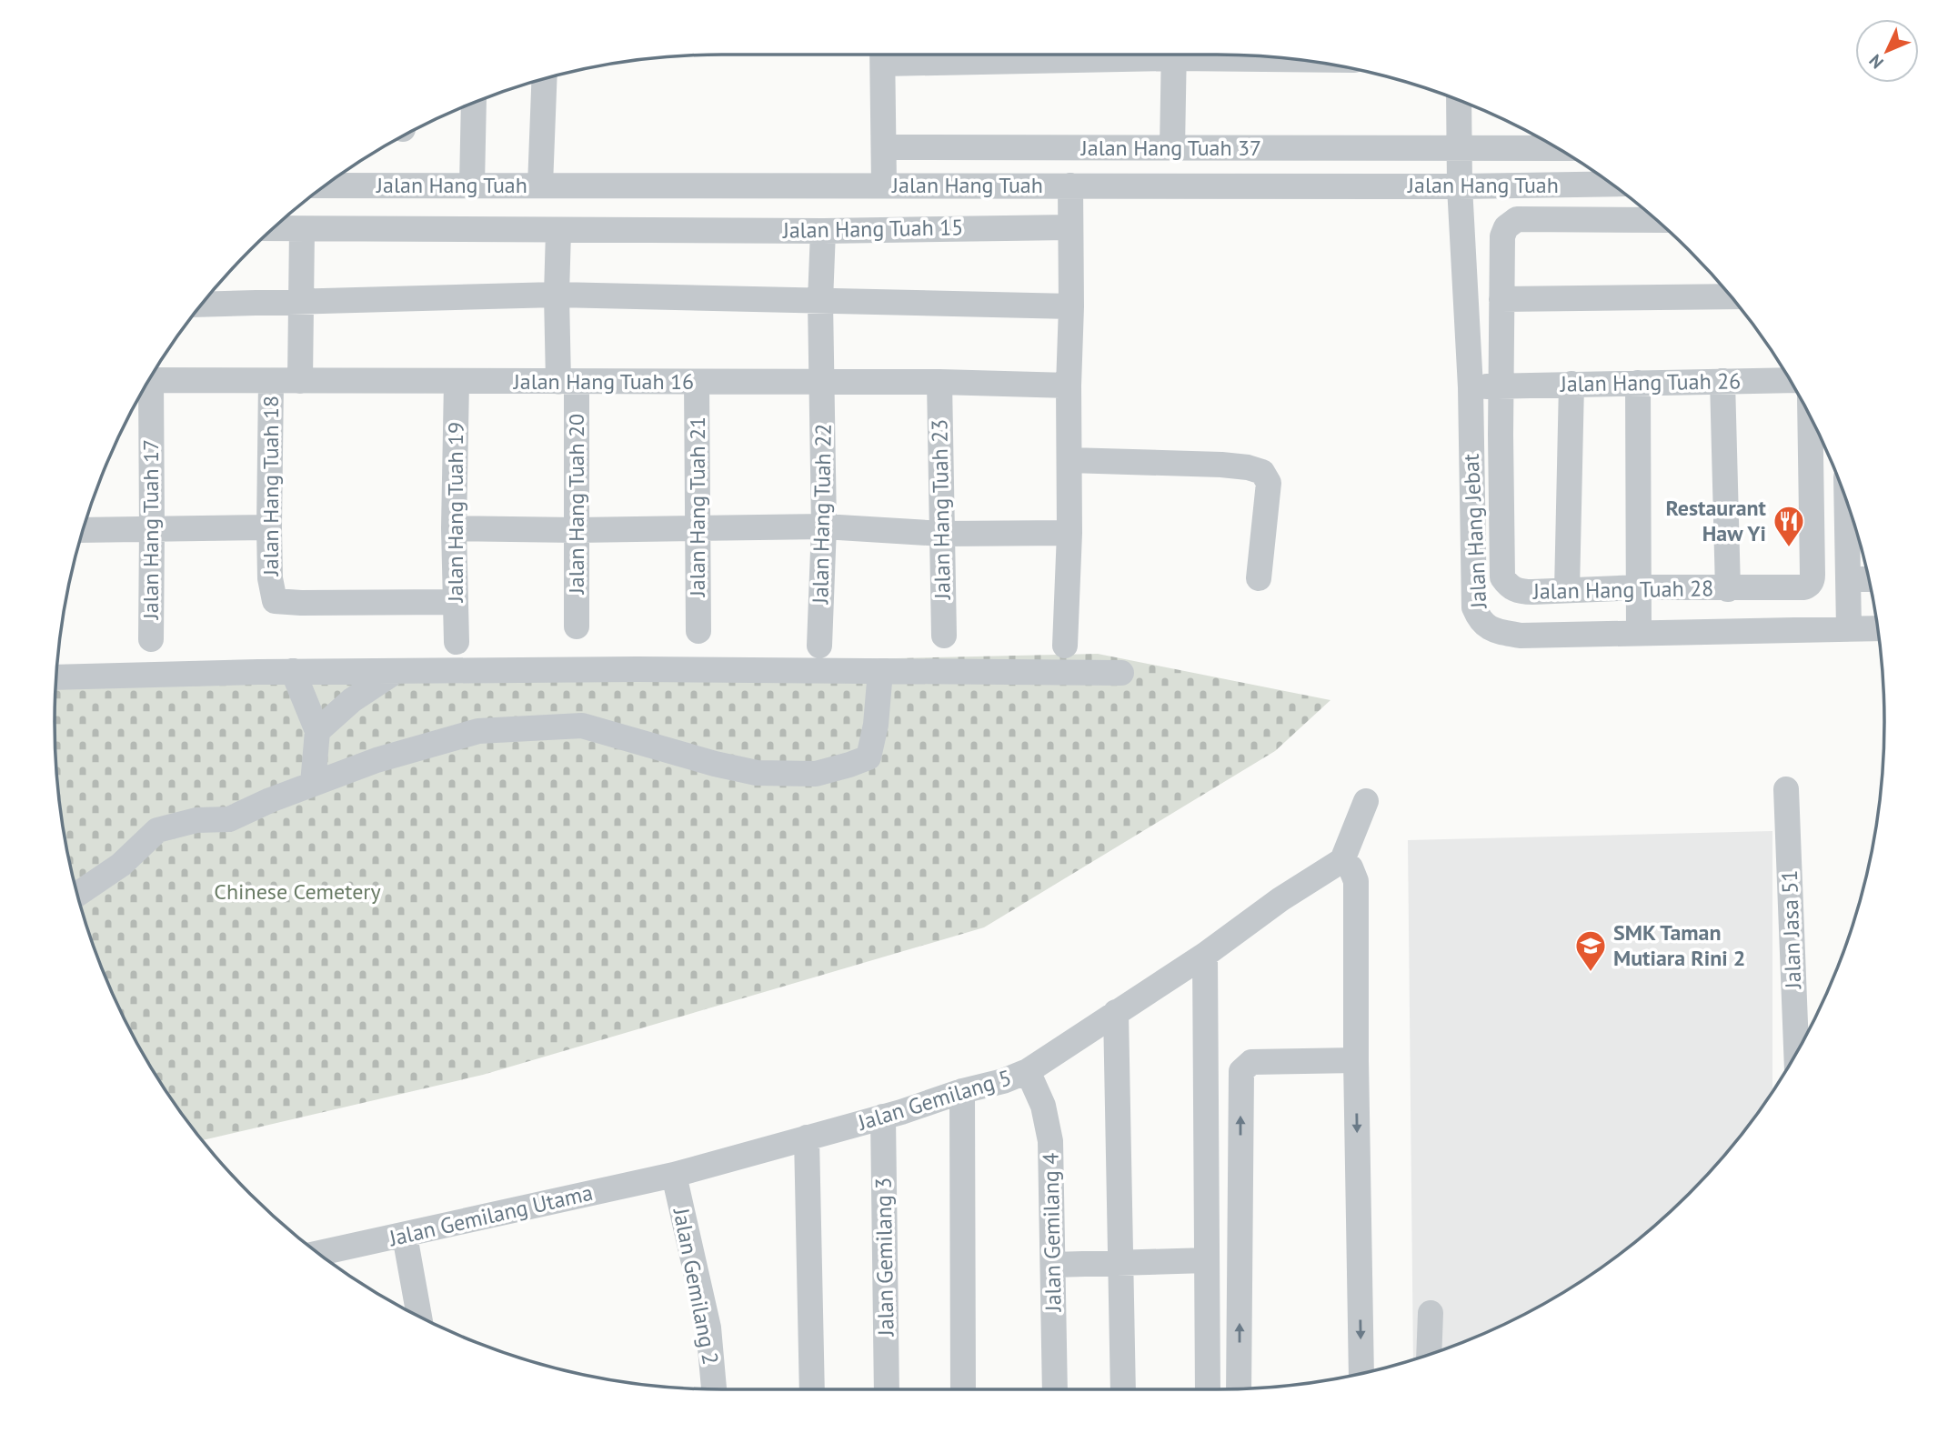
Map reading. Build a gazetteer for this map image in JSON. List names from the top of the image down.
{
  "streets": {
    "street": [
      "Jalan Hang Tuah 37",
      "Jalan Hang Tuah",
      "Jalan Hang Tuah 15",
      "Jalan Hang Tuah 16",
      "Jalan Hang Tuah 26",
      "Jalan Hang Tuah 18",
      "Jalan Hang Tuah 20",
      "Jalan Hang Tuah 21",
      "Jalan Hang Tuah 23",
      "Jalan Hang Tuah 19",
      "Jalan Hang Tuah 22",
      "Jalan Hang Tuah 17",
      "Jalan Hang Jebat",
      "Jalan Hang Tuah 28",
      "Jalan Jasa 51",
      "Jalan Gemilang 5",
      "Jalan Gemilang Utama",
      "Jalan Gemilang 4",
      "Jalan Gemilang 3",
      "Jalan Gemilang 2"
    ]
  },
  "crossings": [
    ["Jalan Hang Tuah 37", "Jalan Hang Jebat"],
    ["Jalan Hang Tuah", "Jalan Hang Jebat"],
    ["Jalan Hang Tuah 15", "Jalan Hang Tuah 20"],
    ["Jalan Hang Tuah 15", "Jalan Hang Tuah 22"],
    ["Jalan Hang Tuah 16", "Jalan Hang Tuah 18"],
    ["Jalan Hang Tuah 16", "Jalan Hang Tuah 20"],
    ["Jalan Hang Tuah 16", "Jalan Hang Tuah 21"],
    ["Jalan Hang Tuah 16", "Jalan Hang Tuah 23"],
    ["Jalan Hang Tuah 16", "Jalan Hang Tuah 19"],
    ["Jalan Hang Tuah 16", "Jalan Hang Tuah 22"],
    ["Jalan Hang Tuah 26", "Jalan Hang Jebat"],
    ["Jalan Hang Tuah 26", "Jalan Hang Tuah 28"],
    ["Jalan Hang Tuah 18", "Jalan Hang Tuah 19"],
    ["Jalan Gemilang 5", "Jalan Gemilang Utama"],
    ["Jalan Gemilang 5", "Jalan Gemilang 4"],
    ["Jalan Gemilang 5", "Jalan Gemilang 3"],
    ["Jalan Gemilang 5", "Jalan Gemilang 2"],
    ["Jalan Gemilang Utama", "Jalan Gemilang 2"]
  ],
  "parks": ["Chinese Cemetery"],
  "places": {
    "restaurant": ["Restaurant Haw Yi"],
    "school or university": ["SMK Taman Mutiara Rini 2"]
  },
  "north": "bottom left"
}
